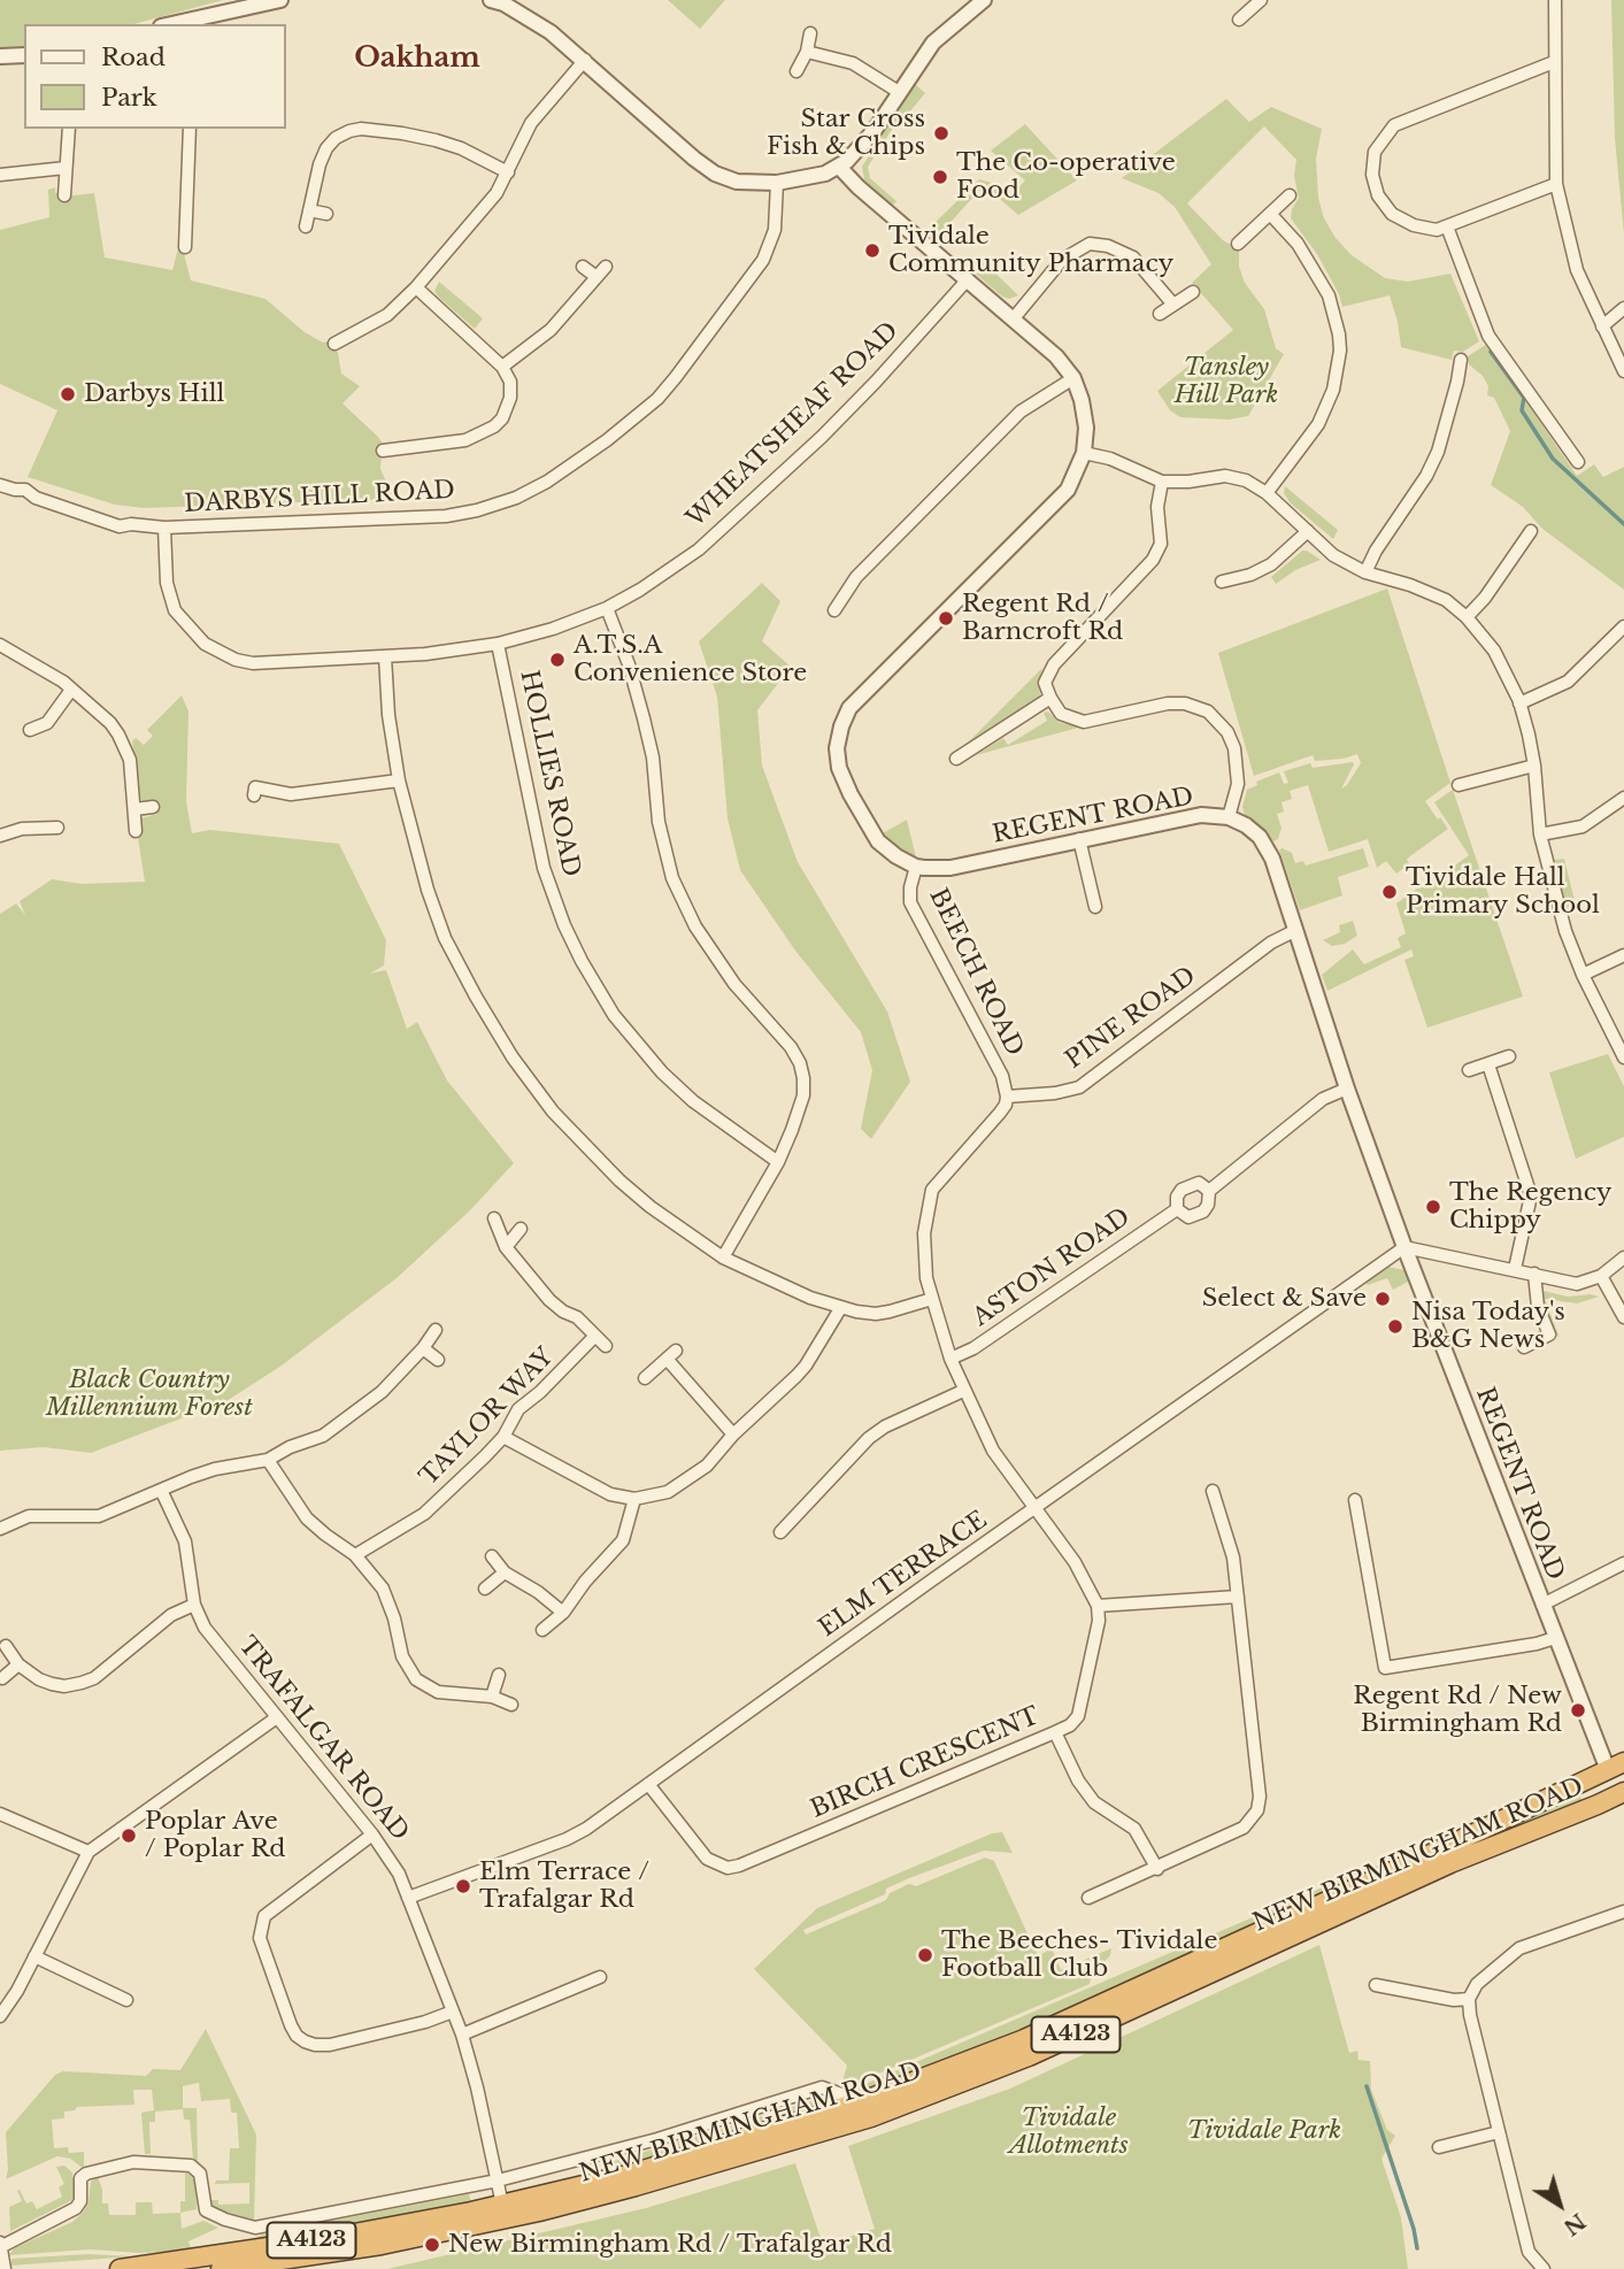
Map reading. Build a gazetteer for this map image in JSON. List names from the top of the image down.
{
  "streets": {
    "highway": ["NEW BIRMINGHAM ROAD", "A4123"],
    "street": [
      "WHEATSHEAF ROAD",
      "DARBYS HILL ROAD",
      "HOLLIES ROAD",
      "REGENT ROAD",
      "BEECH ROAD",
      "PINE ROAD",
      "ASTON ROAD",
      "TAYLOR WAY",
      "ELM TERRACE",
      "TRAFALGAR ROAD",
      "BIRCH CRESCENT"
    ]
  },
  "crossings": [
    ["WHEATSHEAF ROAD", "DARBYS HILL ROAD"],
    ["WHEATSHEAF ROAD", "HOLLIES ROAD"],
    ["REGENT ROAD", "BEECH ROAD"],
    ["REGENT ROAD", "PINE ROAD"],
    ["REGENT ROAD", "ASTON ROAD"],
    ["REGENT ROAD", "ELM TERRACE"],
    ["REGENT ROAD", "NEW BIRMINGHAM ROAD"],
    ["BEECH ROAD", "PINE ROAD"],
    ["ELM TERRACE", "TRAFALGAR ROAD"],
    ["ELM TERRACE", "BIRCH CRESCENT"],
    ["TRAFALGAR ROAD", "NEW BIRMINGHAM ROAD"]
  ],
  "districts": ["Oakham"],
  "parks": [
    "Tansley Hill Park",
    "Black Country Millennium Forest",
    "Tividale Allotments",
    "Tividale Park"
  ],
  "places": [
    "Star Cross Fish & Chips",
    "The Co-operative Food",
    "Tividale Community Pharmacy",
    "Darbys Hill",
    "Regent Rd / Barncroft Rd",
    "A.T.S.A Convenience Store",
    "Tividale Hall Primary School",
    "The Regency Chippy",
    "Select & Save",
    "Nisa Today's B&G News",
    "Regent Rd / New Birmingham Rd",
    "Poplar Ave / Poplar Rd",
    "Elm Terrace / Trafalgar Rd",
    "The Beeches- Tividale Football Club",
    "New Birmingham Rd / Trafalgar Rd"
  ],
  "legend": ["Road", "Park"],
  "north": "bottom right"
}
